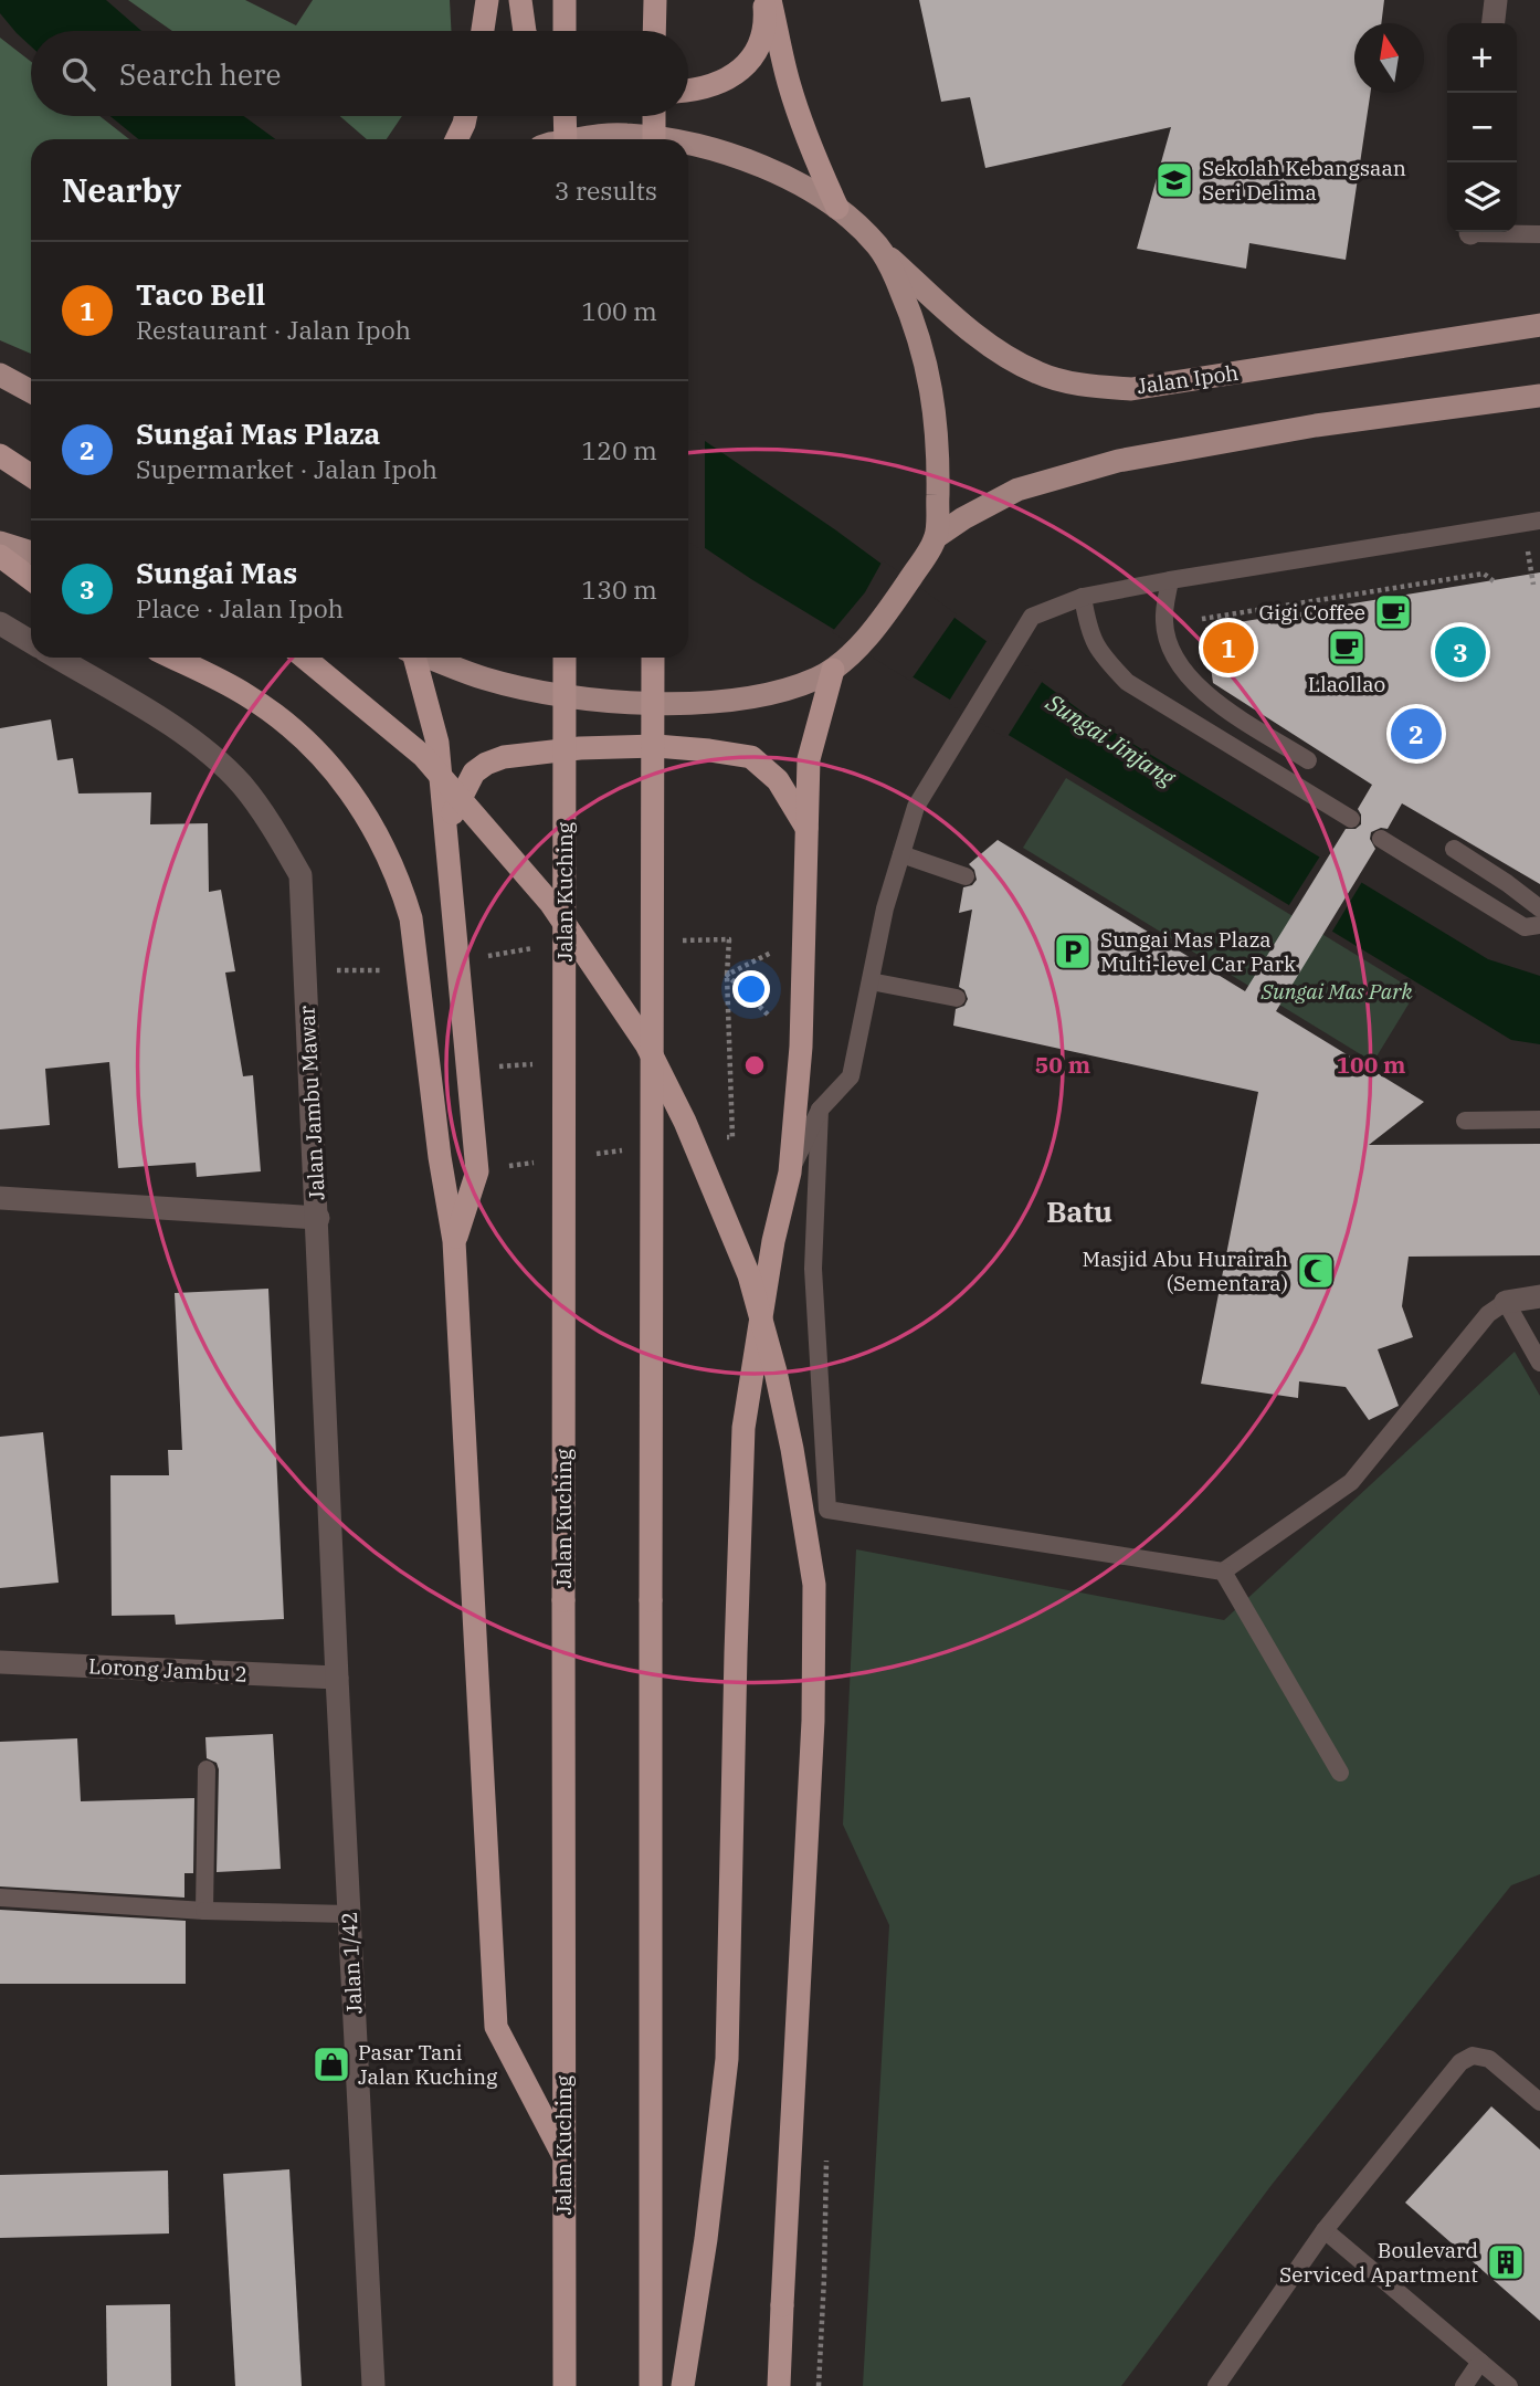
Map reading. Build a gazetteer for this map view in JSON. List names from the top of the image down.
{
  "streets": {
    "highway": ["Jalan Kuching"],
    "main road": ["Jalan Ipoh"],
    "street": ["Jalan Jambu Mawar", "Lorong Jambu 2", "Jalan 1/42"]
  },
  "crossings": [
    ["Jalan Jambu Mawar", "Lorong Jambu 2"],
    ["Jalan Jambu Mawar", "Jalan 1/42"],
    ["Lorong Jambu 2", "Jalan 1/42"]
  ],
  "districts": ["Batu"],
  "water": ["Sungai Jinjang"],
  "parks": ["Sungai Mas Park"],
  "places": {
    "school or university": ["Sekolah Kebangsaan Seri Delima"],
    "cafe": ["Gigi Coffee", "Llaollao"],
    "parking": ["Sungai Mas Plaza Multi-level Car Park"],
    "mosque": ["Masjid Abu Hurairah (Sementara)"],
    "shop": ["Pasar Tani Jalan Kuching"],
    "building": ["Boulevard Serviced Apartment"]
  },
  "north": "top",
  "page": {
    "map_buttons": ["+", "−"],
    "search": "Search here",
    "heading": ["Nearby", "3 results"],
    "list": [
      {
        "mark": "1",
        "name": "Taco Bell",
        "note": "Restaurant · Jalan Ipoh",
        "value": "100 m"
      },
      {
        "mark": "2",
        "name": "Sungai Mas Plaza",
        "note": "Supermarket · Jalan Ipoh",
        "value": "120 m"
      },
      {
        "mark": "3",
        "name": "Sungai Mas",
        "note": "Place · Jalan Ipoh",
        "value": "130 m"
      }
    ],
    "pins": ["1", "3", "2"]
  },
  "rings": ["50 m", "100 m"]
}
